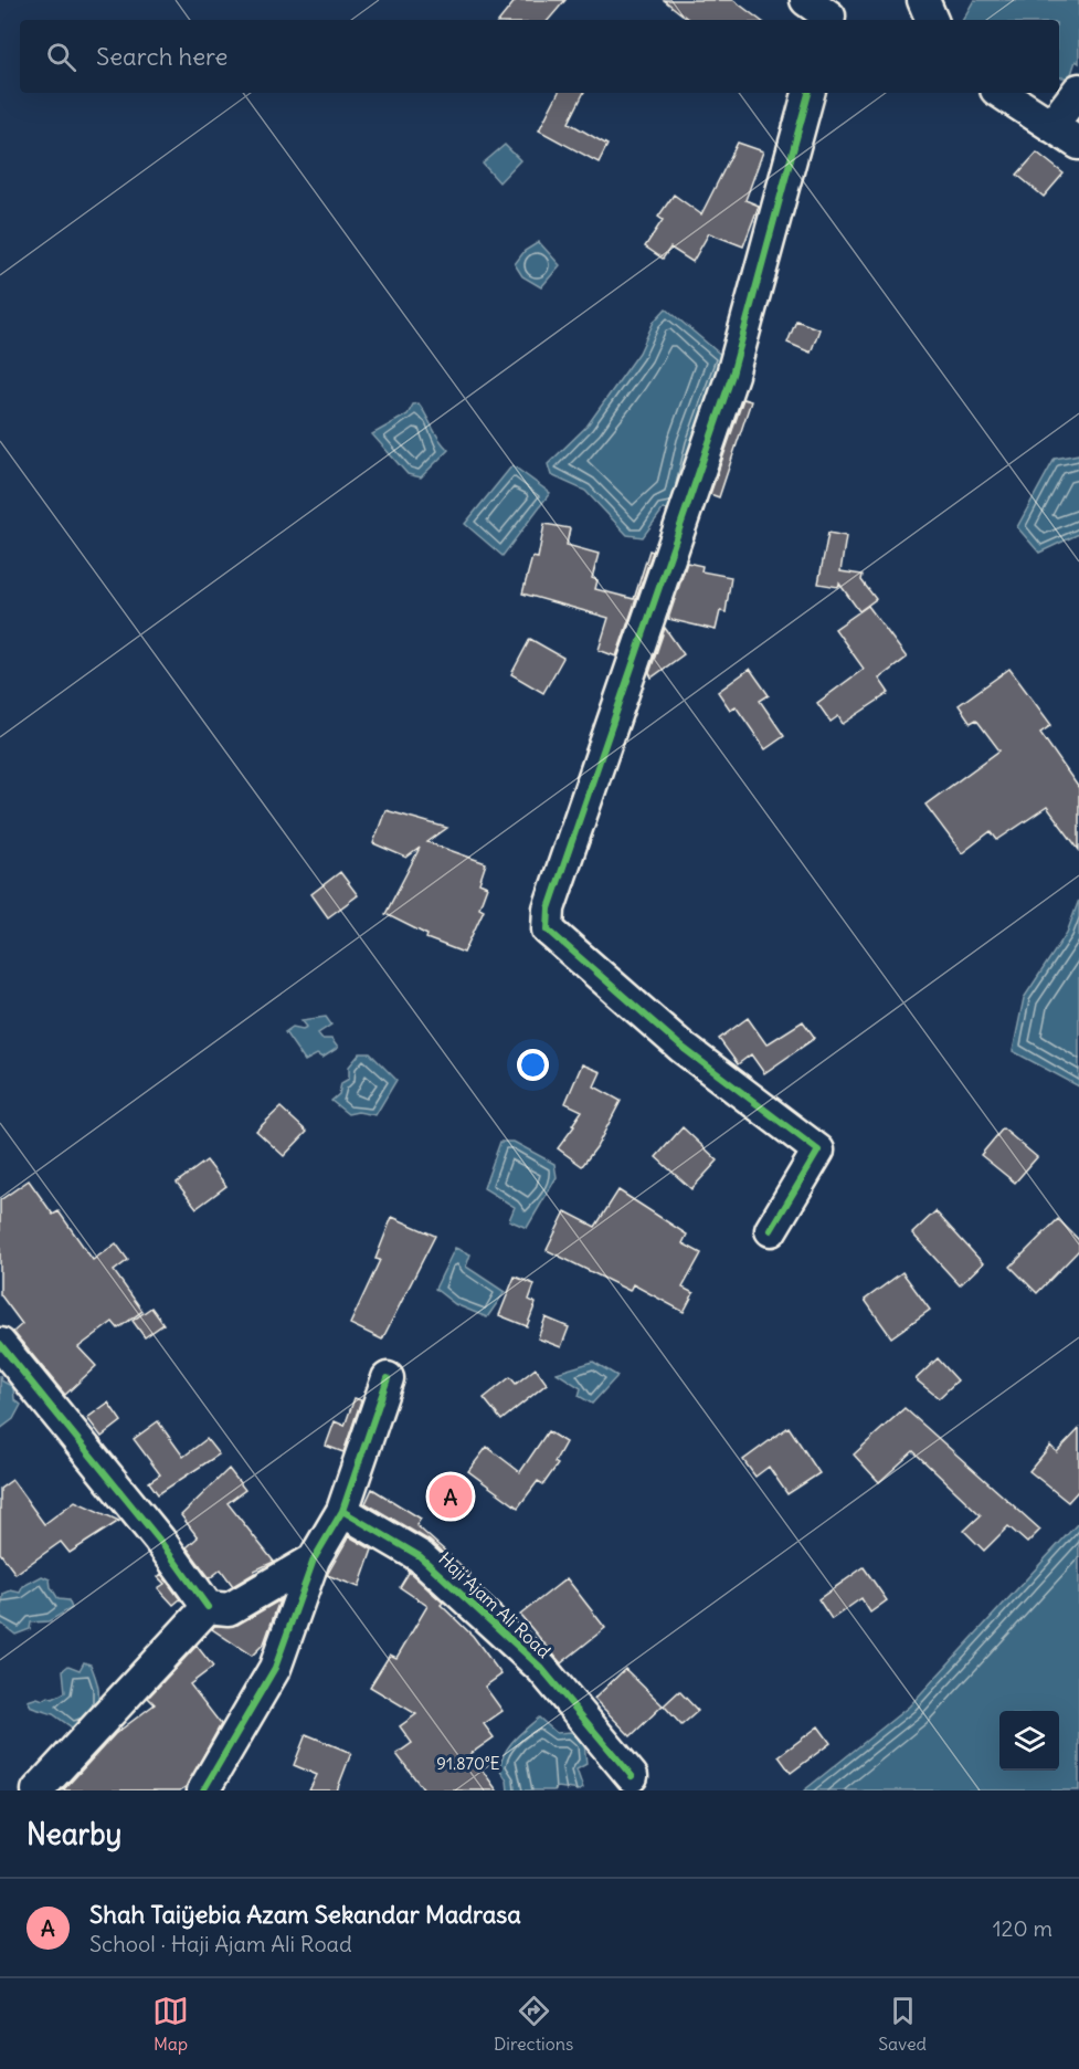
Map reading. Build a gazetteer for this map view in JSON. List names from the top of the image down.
{
  "streets": {
    "street": ["Haji Ajam Ali Road"]
  },
  "page": {
    "search": "Search here",
    "pins": "A",
    "heading": "Nearby",
    "list": [
      {
        "mark": "A",
        "name": "Shah Taiÿebia Azam Sekandar Madrasa",
        "note": "School · Haji Ajam Ali Road",
        "value": "120 m"
      }
    ],
    "nav": ["Map", "Directions", "Saved"]
  },
  "coordinates": ["91.870°E"]
}
